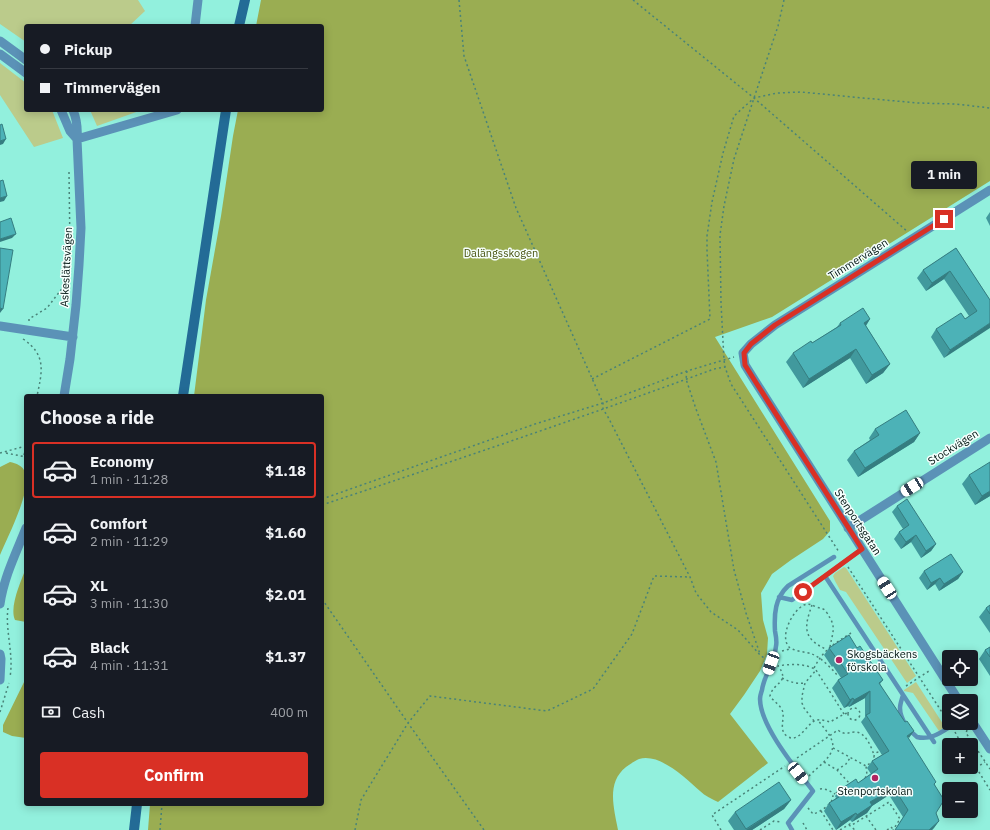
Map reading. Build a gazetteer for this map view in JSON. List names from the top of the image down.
{
  "streets": {
    "street": [
      "Timmervägen",
      "Askeslättsvägen",
      "Stockvägen",
      "Stenportsgatan"
    ]
  },
  "crossings": [
    ["Timmervägen", "Stenportsgatan"],
    ["Stockvägen", "Stenportsgatan"]
  ],
  "parks": ["Dalängsskogen"],
  "places": ["Skogsbäckens förskola", "Stenportskolan"],
  "page": {
    "banner": ["Pickup", "Timmervägen"],
    "bubble": "1 min",
    "heading": "Choose a ride",
    "list": [
      {
        "name": "Economy",
        "note": "1 min · 11:28",
        "value": "$1.18"
      },
      {
        "name": "Comfort",
        "note": "2 min · 11:29",
        "value": "$1.60"
      },
      {
        "name": "XL",
        "note": "3 min · 11:30",
        "value": "$2.01"
      },
      {
        "name": "Black",
        "note": "4 min · 11:31",
        "value": "$1.37"
      }
    ],
    "map_buttons": ["+", "−"],
    "pay": ["Cash", "400 m"],
    "buttons": "Confirm"
  }
}
